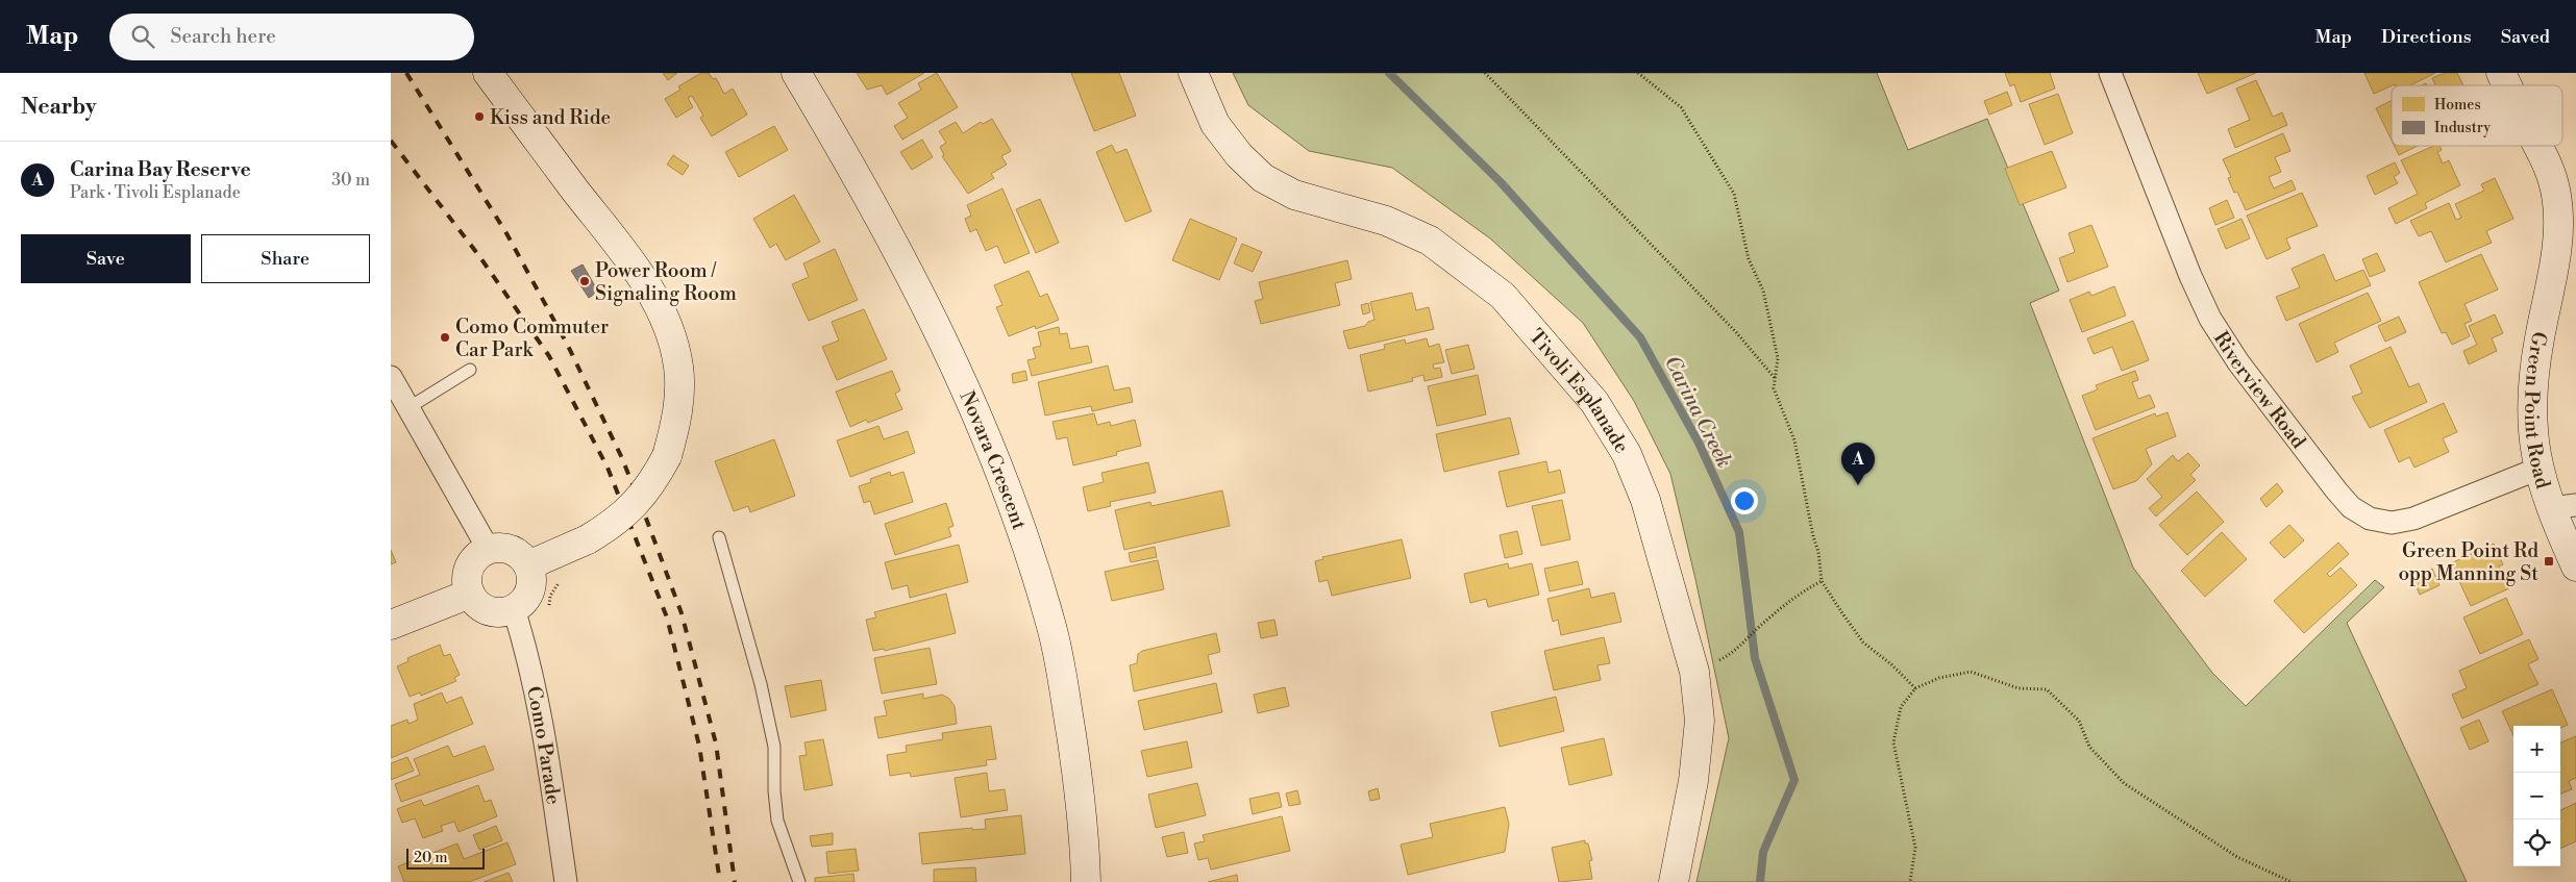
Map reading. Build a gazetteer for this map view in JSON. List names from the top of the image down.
{
  "streets": {
    "street": [
      "Riverview Road",
      "Tivoli Esplanade",
      "Green Point Road",
      "Novara Crescent",
      "Como Parade"
    ]
  },
  "crossings": [
    ["Riverview Road", "Green Point Road"]
  ],
  "water": ["Carina Creek"],
  "places": {
    "other": ["Kiss and Ride", "Power Room / Signaling Room", "Como Commuter Car Park"],
    "transit": ["Green Point Rd opp Manning St"]
  },
  "legend": ["Homes", "Industry"],
  "scale_bar": "20 m",
  "page": {
    "header": "Map",
    "search": "Search here",
    "nav": ["Map", "Directions", "Saved"],
    "heading": "Nearby",
    "list": [
      {
        "mark": "A",
        "name": "Carina Bay Reserve",
        "note": "Park · Tivoli Esplanade",
        "value": "30 m"
      }
    ],
    "buttons": ["Save", "Share"],
    "pins": "A",
    "map_buttons": ["+", "−"],
    "scale": "20 m"
  }
}
